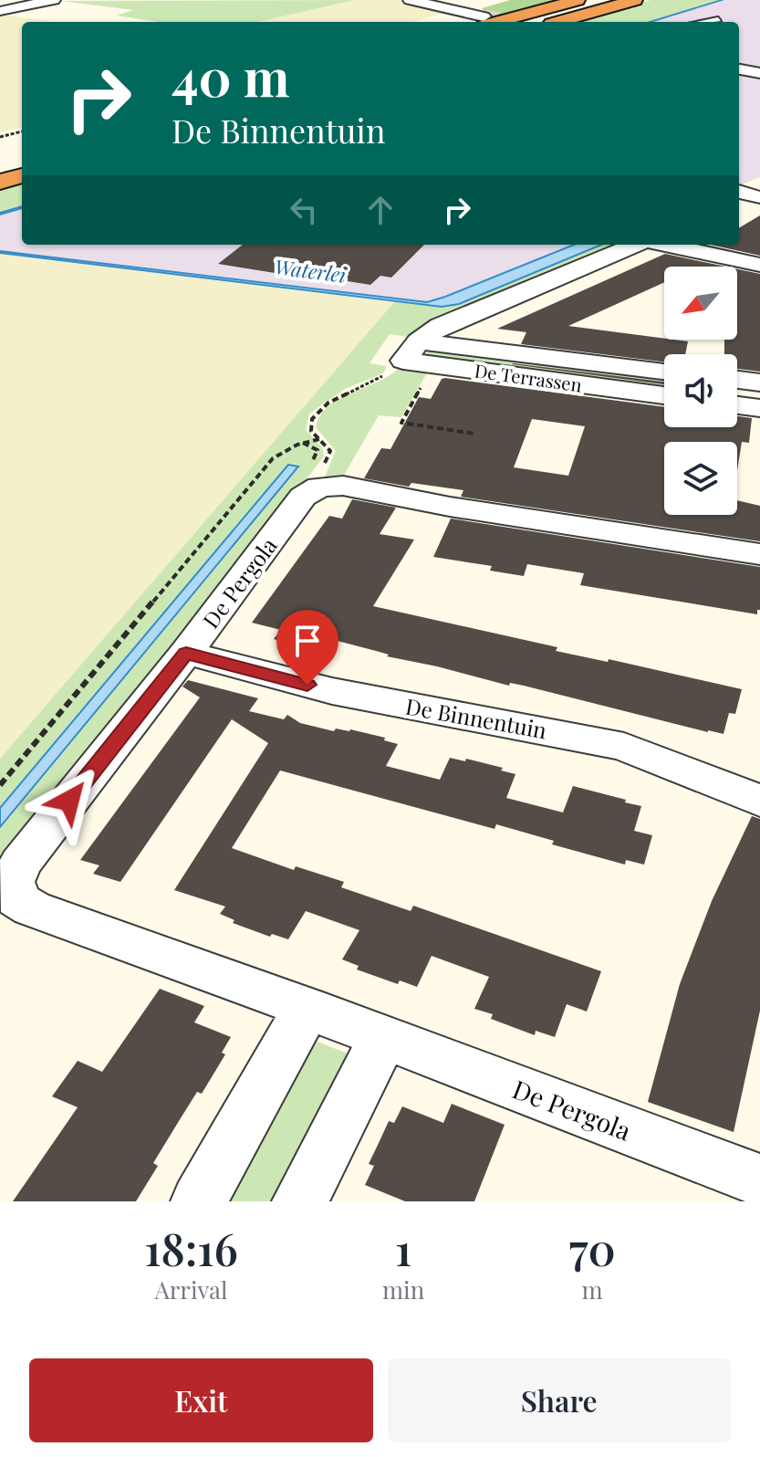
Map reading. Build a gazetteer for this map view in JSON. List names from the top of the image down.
{
  "streets": {
    "street": ["De Terrassen", "De Pergola", "De Binnentuin"]
  },
  "crossings": [
    ["De Pergola", "De Binnentuin"]
  ],
  "water": ["Waterlei"],
  "north": "bottom left",
  "page": {
    "turn": ["40 m", "De Binnentuin"],
    "eta": [
      "18:16",
      "Arrival",
      "1",
      "min",
      "70",
      "m"
    ],
    "buttons": ["Exit", "Share"]
  }
}
